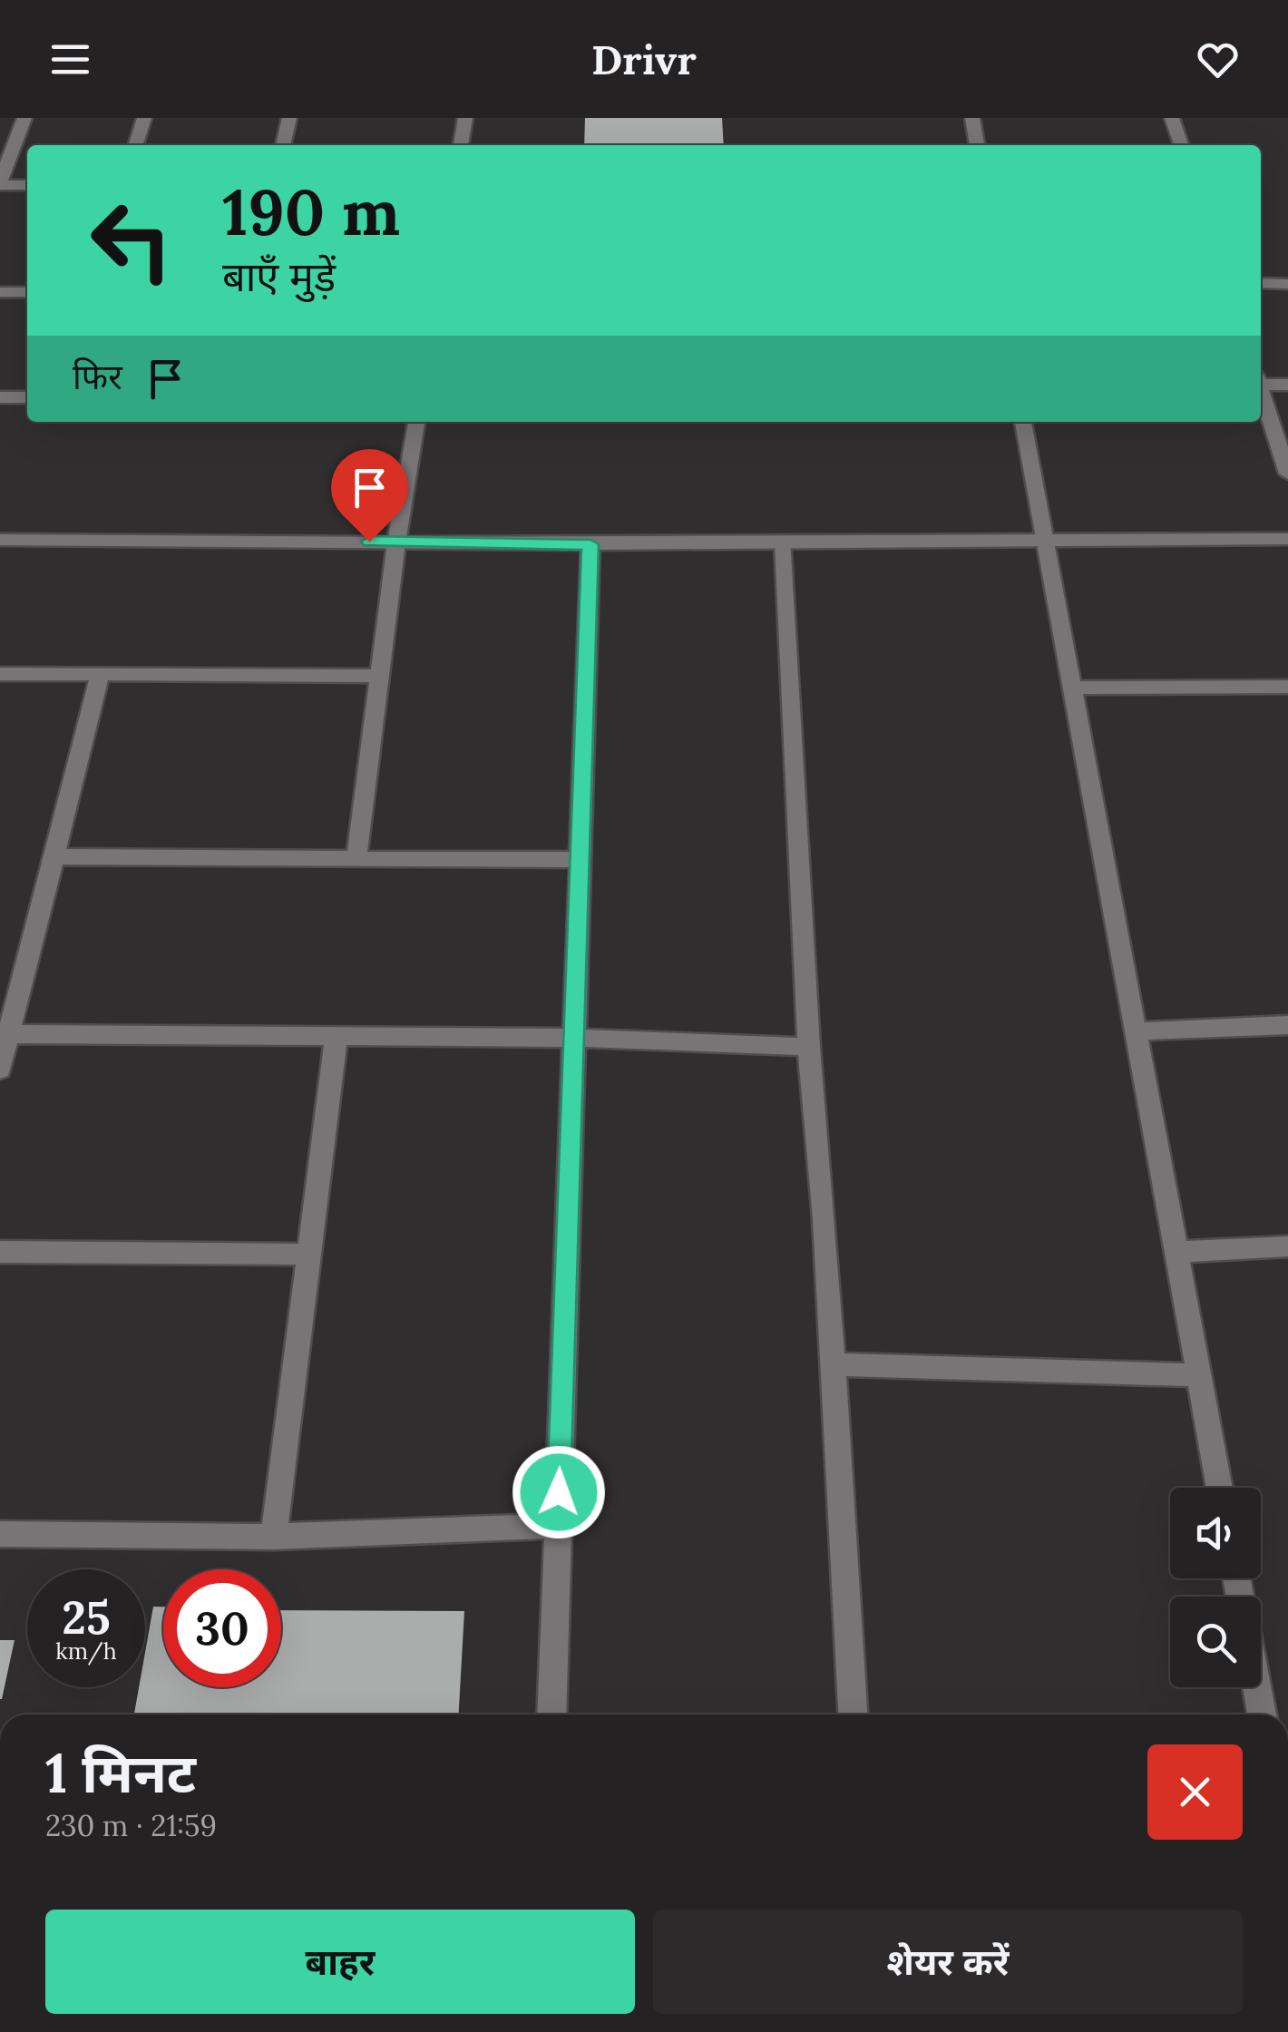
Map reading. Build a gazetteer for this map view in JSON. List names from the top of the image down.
{
  "page": {
    "header": "Drivr",
    "turn": ["190 m", "बाएँ मुड़ें"],
    "then": "फिर",
    "speed": "25 km/h",
    "limit": "30",
    "heading": ["1 मिनट", "230 m · 21:59"],
    "buttons": ["बाहर", "शेयर करें"]
  }
}
